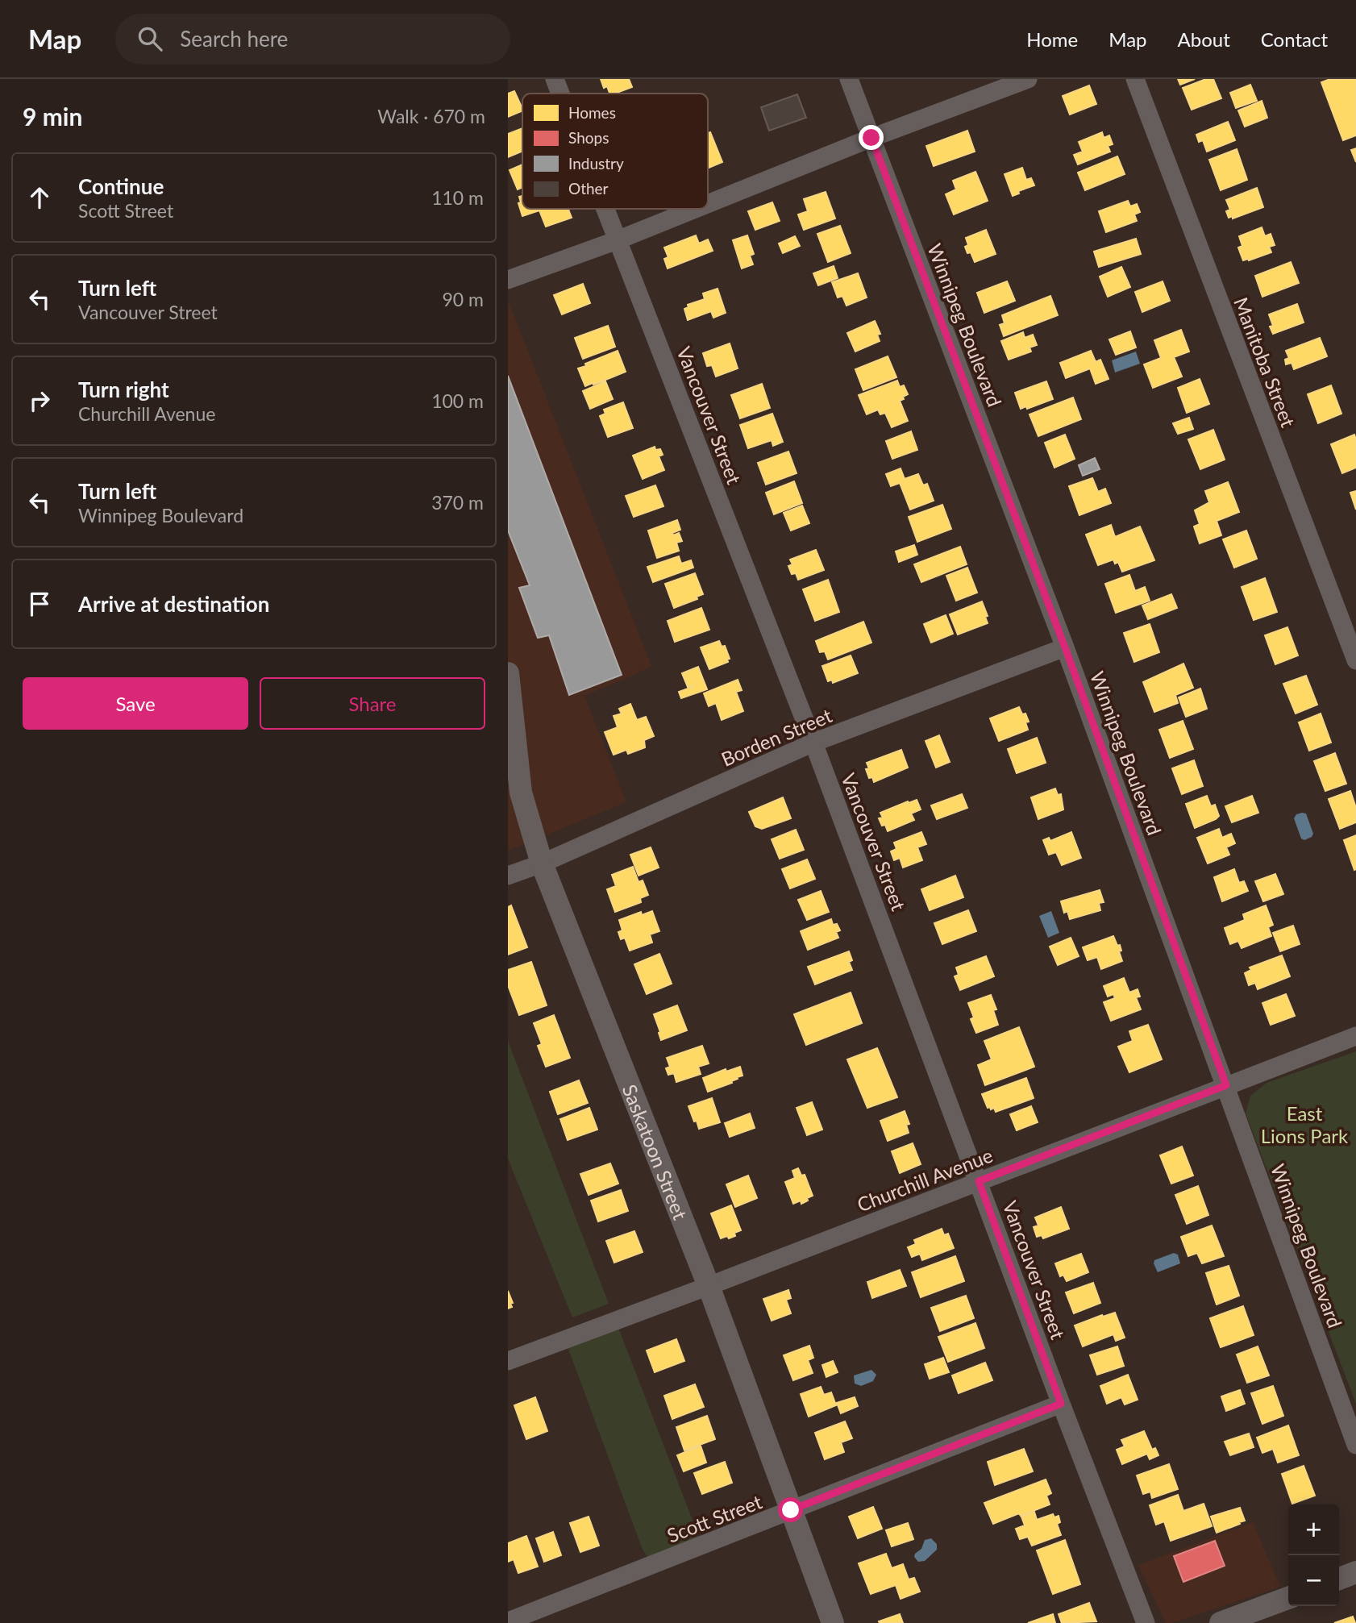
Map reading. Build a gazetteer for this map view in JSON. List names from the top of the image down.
{
  "streets": {
    "street": [
      "Winnipeg Boulevard",
      "Manitoba Street",
      "Vancouver Street",
      "Borden Street",
      "Saskatoon Street",
      "Churchill Avenue",
      "Scott Street"
    ]
  },
  "crossings": [
    ["Winnipeg Boulevard", "Borden Street"],
    ["Winnipeg Boulevard", "Churchill Avenue"],
    ["Vancouver Street", "Borden Street"],
    ["Vancouver Street", "Churchill Avenue"],
    ["Vancouver Street", "Scott Street"],
    ["Borden Street", "Saskatoon Street"],
    ["Saskatoon Street", "Churchill Avenue"],
    ["Saskatoon Street", "Scott Street"]
  ],
  "parks": ["East Lions Park"],
  "legend": [
    "Homes",
    "Shops",
    "Industry",
    "Other"
  ],
  "page": {
    "header": "Map",
    "search": "Search here",
    "nav": [
      "Home",
      "Map",
      "About",
      "Contact"
    ],
    "heading": ["9 min", "Walk · 670 m"],
    "list": [
      ["Continue", "Scott Street", "110 m"],
      ["Turn left", "Vancouver Street", "90 m"],
      ["Turn right", "Churchill Avenue", "100 m"],
      ["Turn left", "Winnipeg Boulevard", "370 m"],
      "Arrive at destination"
    ],
    "buttons": ["Save", "Share"],
    "map_buttons": ["+", "−"]
  }
}
